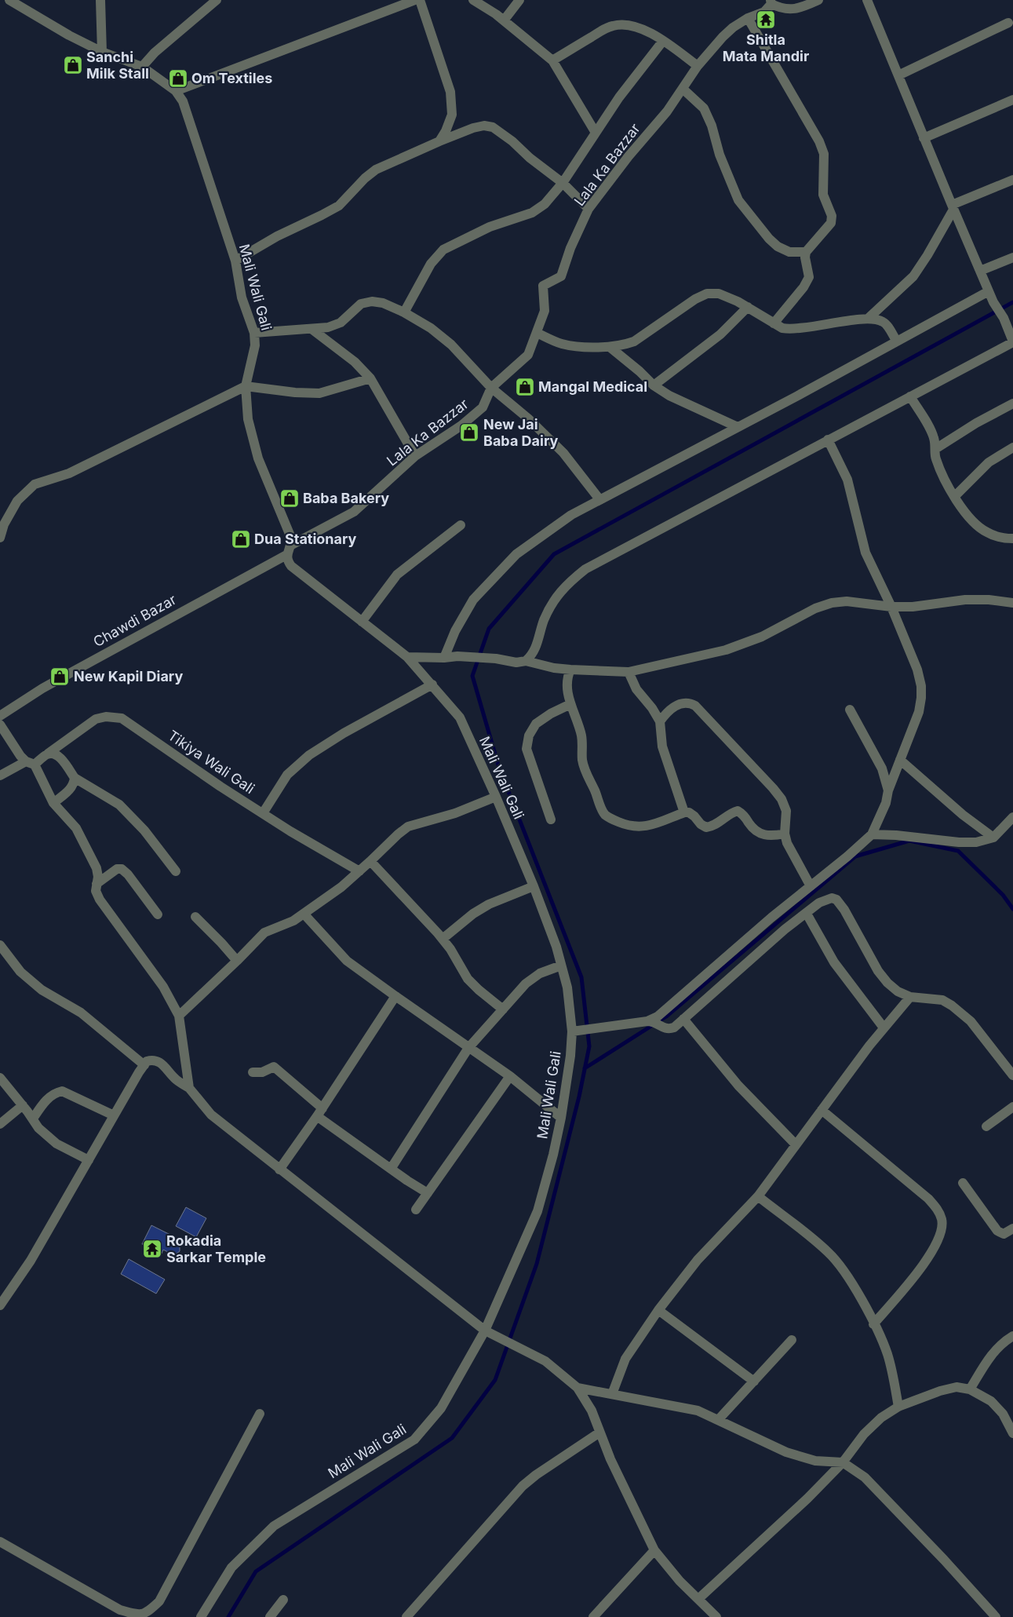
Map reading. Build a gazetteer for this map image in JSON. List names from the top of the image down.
{
  "streets": {
    "street": [
      "Lala Ka Bazzar",
      "Mali Wali Gali",
      "Chawdi Bazar",
      "Tikiya Wali Gali"
    ]
  },
  "crossings": [
    ["Lala Ka Bazzar", "Mali Wali Gali"],
    ["Mali Wali Gali", "Chawdi Bazar"]
  ],
  "places": {
    "temple": ["Shitla Mata Mandir", "Rokadia Sarkar Temple"],
    "shop": [
      "Sanchi Milk Stall",
      "Om Textiles",
      "Mangal Medical",
      "New Jai Baba Dairy",
      "Baba Bakery",
      "Dua Stationary",
      "New Kapil Diary"
    ]
  }
}
